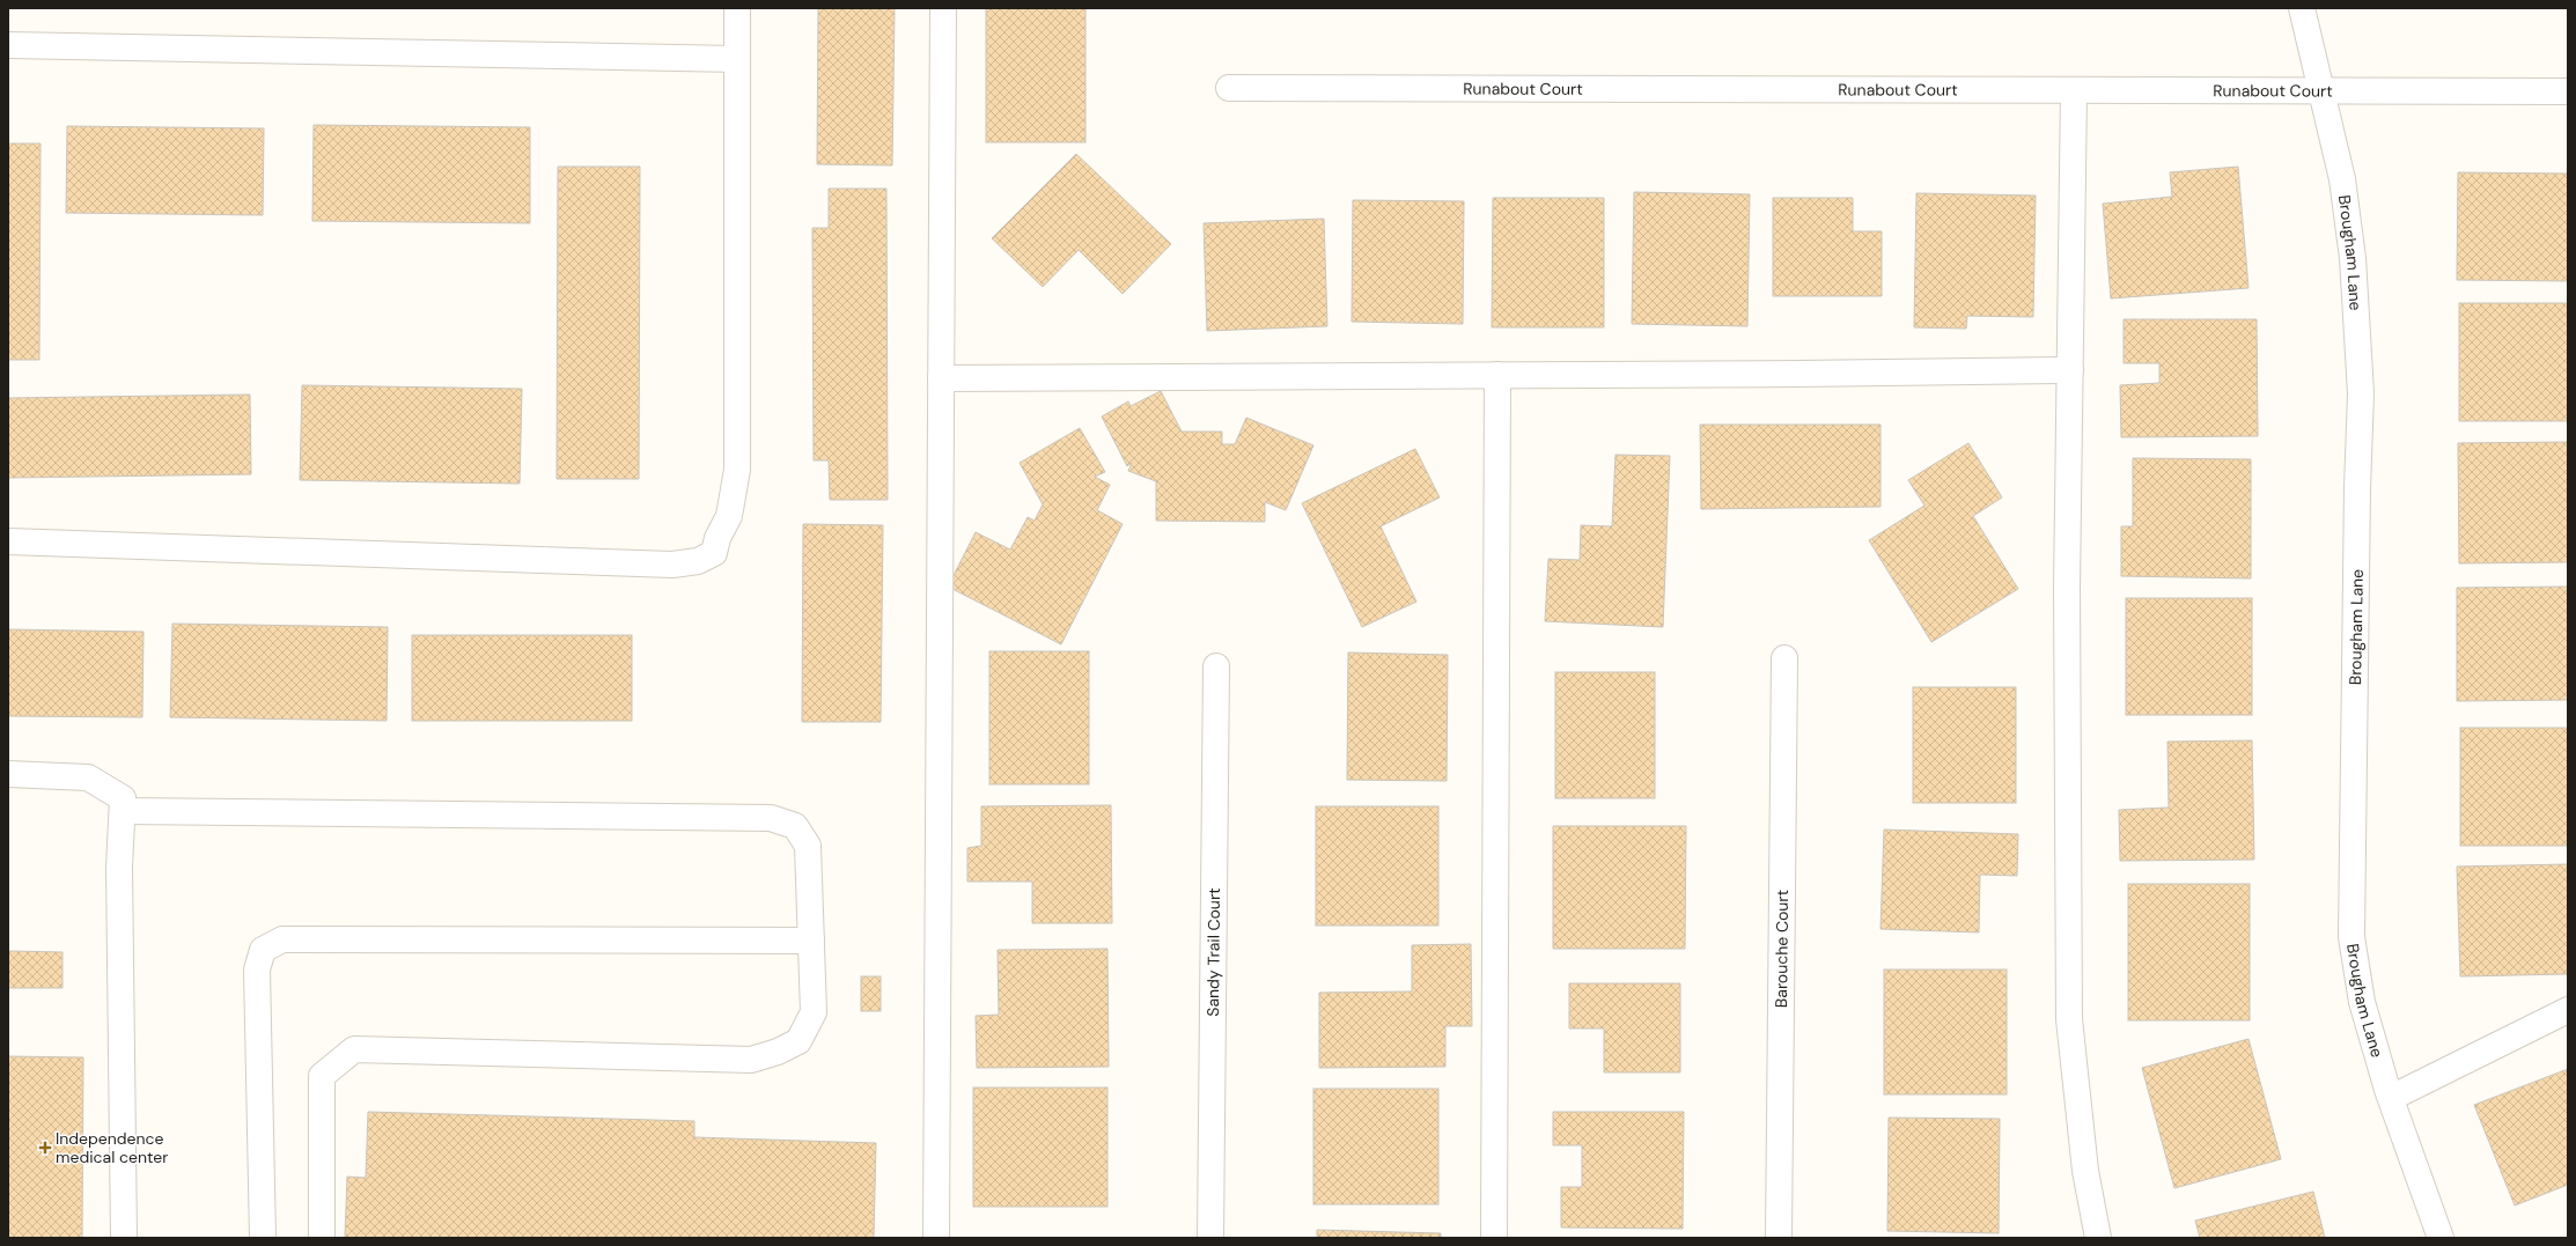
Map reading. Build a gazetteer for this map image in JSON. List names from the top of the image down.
{
  "streets": {
    "street": [
      "Runabout Court",
      "Brougham Lane",
      "Barouche Court",
      "Sandy Trail Court"
    ]
  },
  "crossings": [
    ["Runabout Court", "Brougham Lane"]
  ],
  "places": {
    "health": ["Independence medical center"]
  }
}
